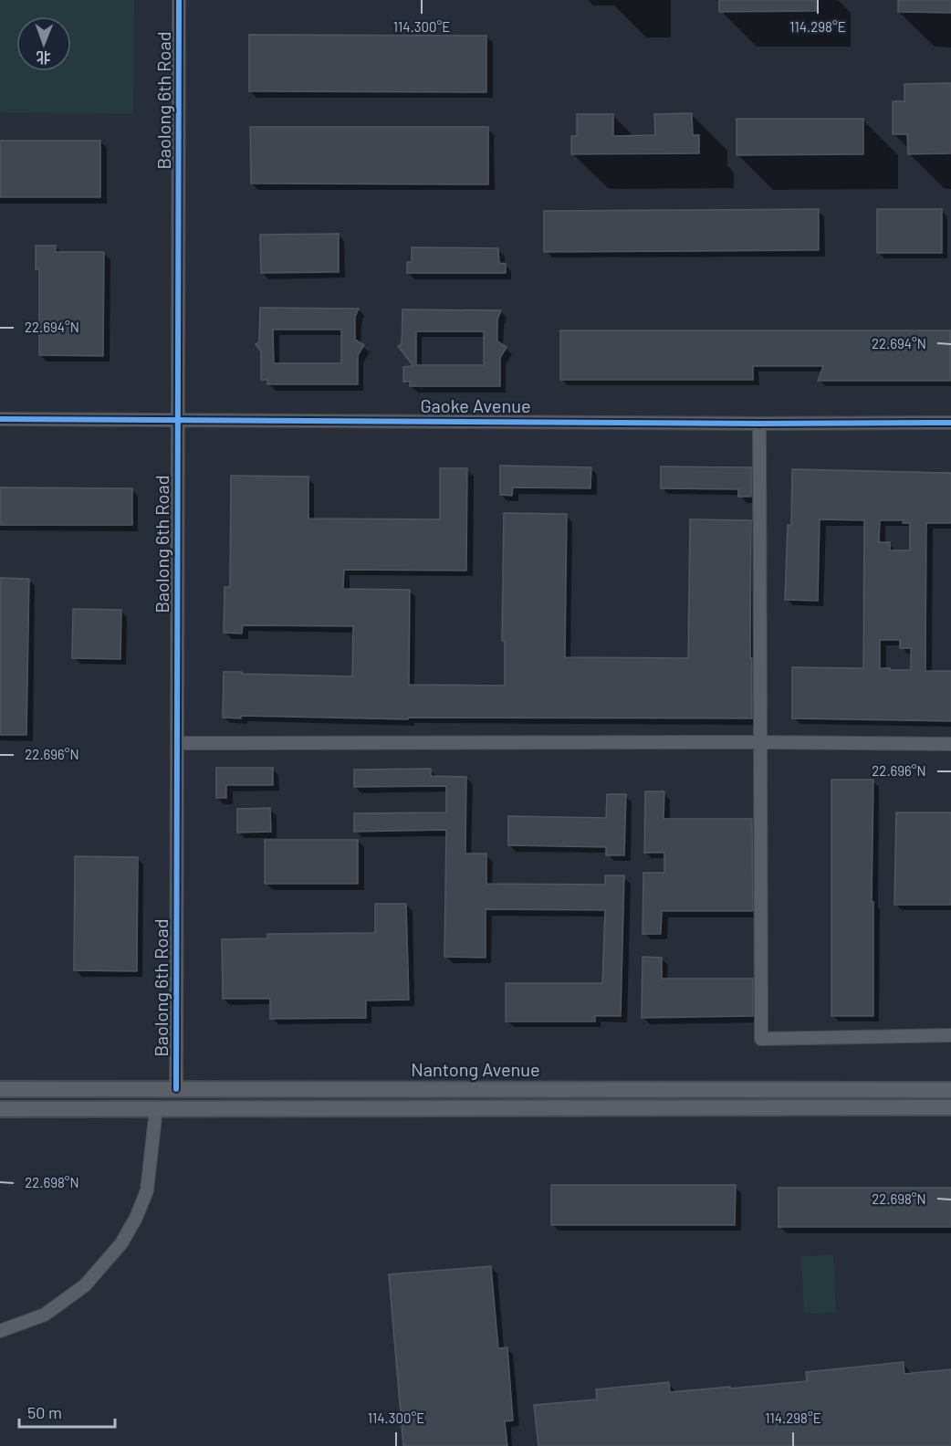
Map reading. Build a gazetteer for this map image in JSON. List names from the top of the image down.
{
  "streets": {
    "main road": ["Nantong Avenue"],
    "street": ["Baolong 6th Road", "Gaoke Avenue"]
  },
  "crossings": [
    ["Baolong 6th Road", "Gaoke Avenue"],
    ["Baolong 6th Road", "Nantong Avenue"]
  ],
  "scale_bar": "50 m",
  "north": "bottom",
  "coordinates": [
    "114.300°E",
    "114.298°E",
    "22.694°N",
    "22.696°N",
    "22.698°N"
  ]
}
